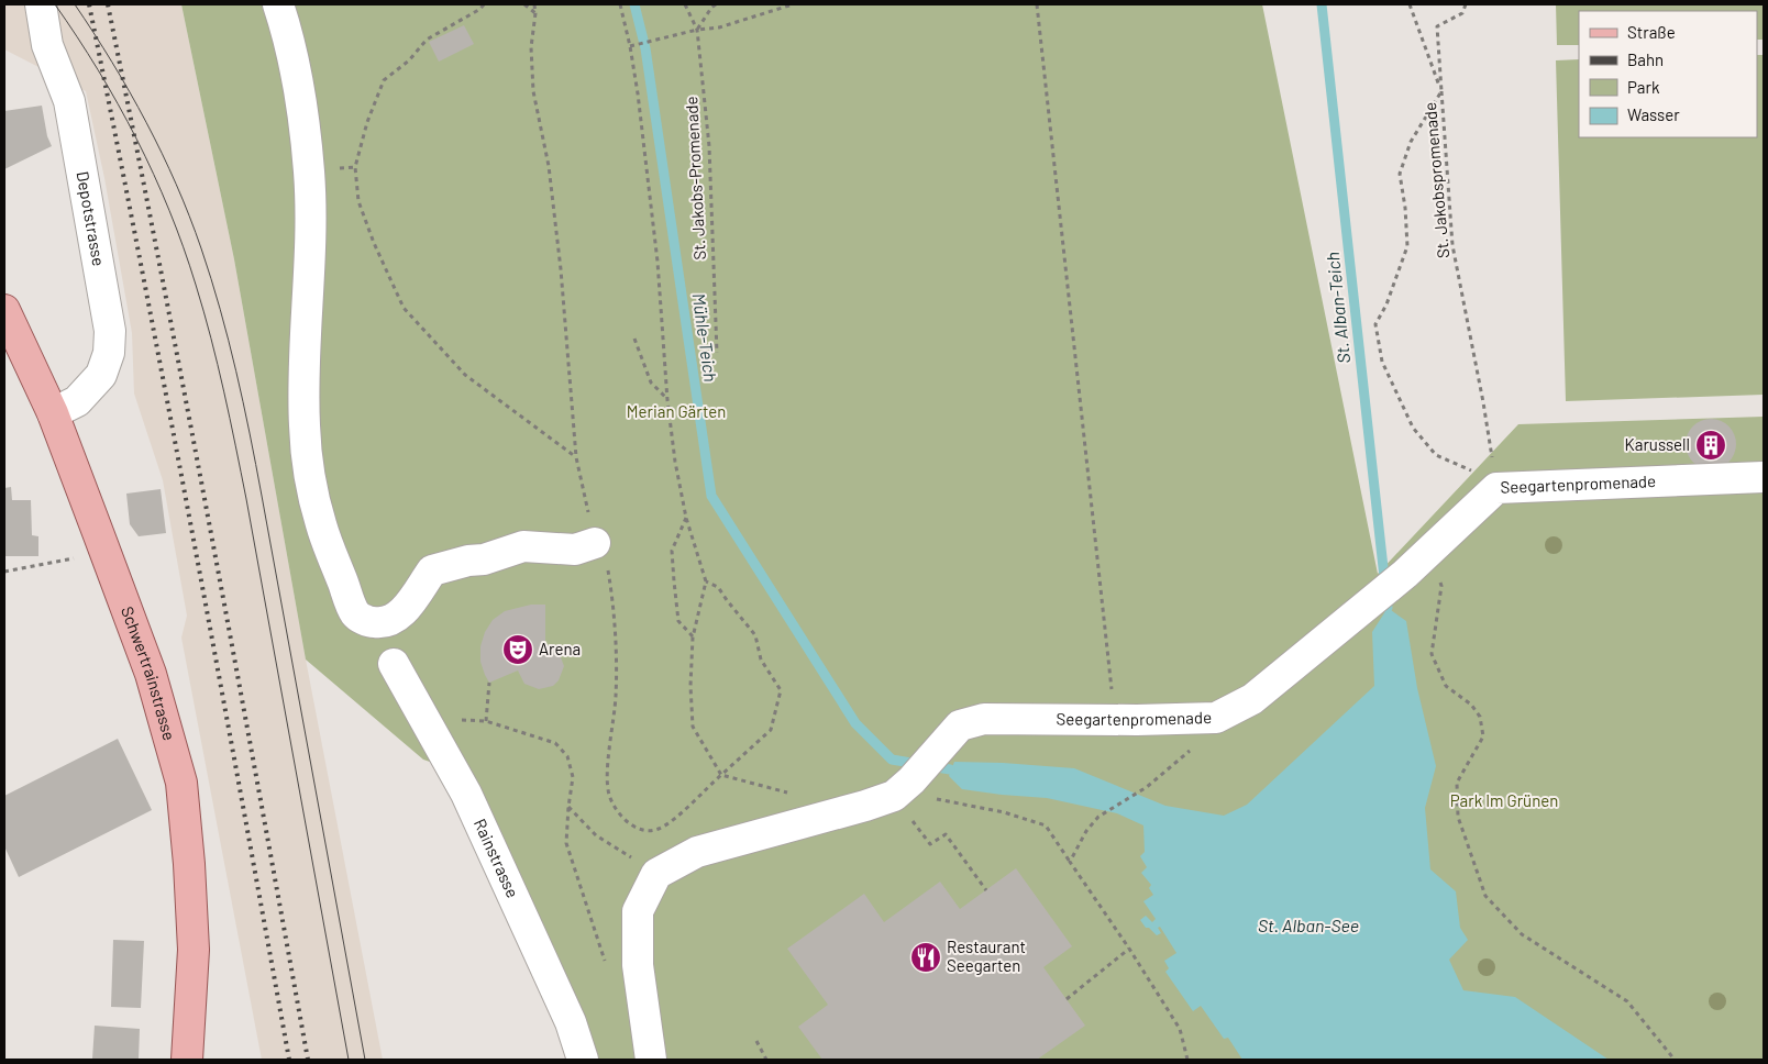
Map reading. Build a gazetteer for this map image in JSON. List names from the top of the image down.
{
  "streets": {
    "main road": ["Schwertrainstrasse"],
    "street": ["Depotstrasse", "Seegartenpromenade", "Rainstrasse"],
    "path": ["St. Jakobs-Promenade", "St. Jakobspromenade"]
  },
  "crossings": [
    ["St. Jakobspromenade", "Seegartenpromenade"],
    ["Depotstrasse", "Schwertrainstrasse"]
  ],
  "water": ["St. Alban-Teich", "Mühle-Teich", "St. Alban-See"],
  "parks": ["Merian Gärten", "Park Im Grünen"],
  "places": {
    "building": ["Karussell"],
    "theatre": ["Arena"],
    "restaurant": ["Restaurant Seegarten"]
  },
  "legend": [
    "Straße",
    "Bahn",
    "Park",
    "Wasser"
  ]
}
